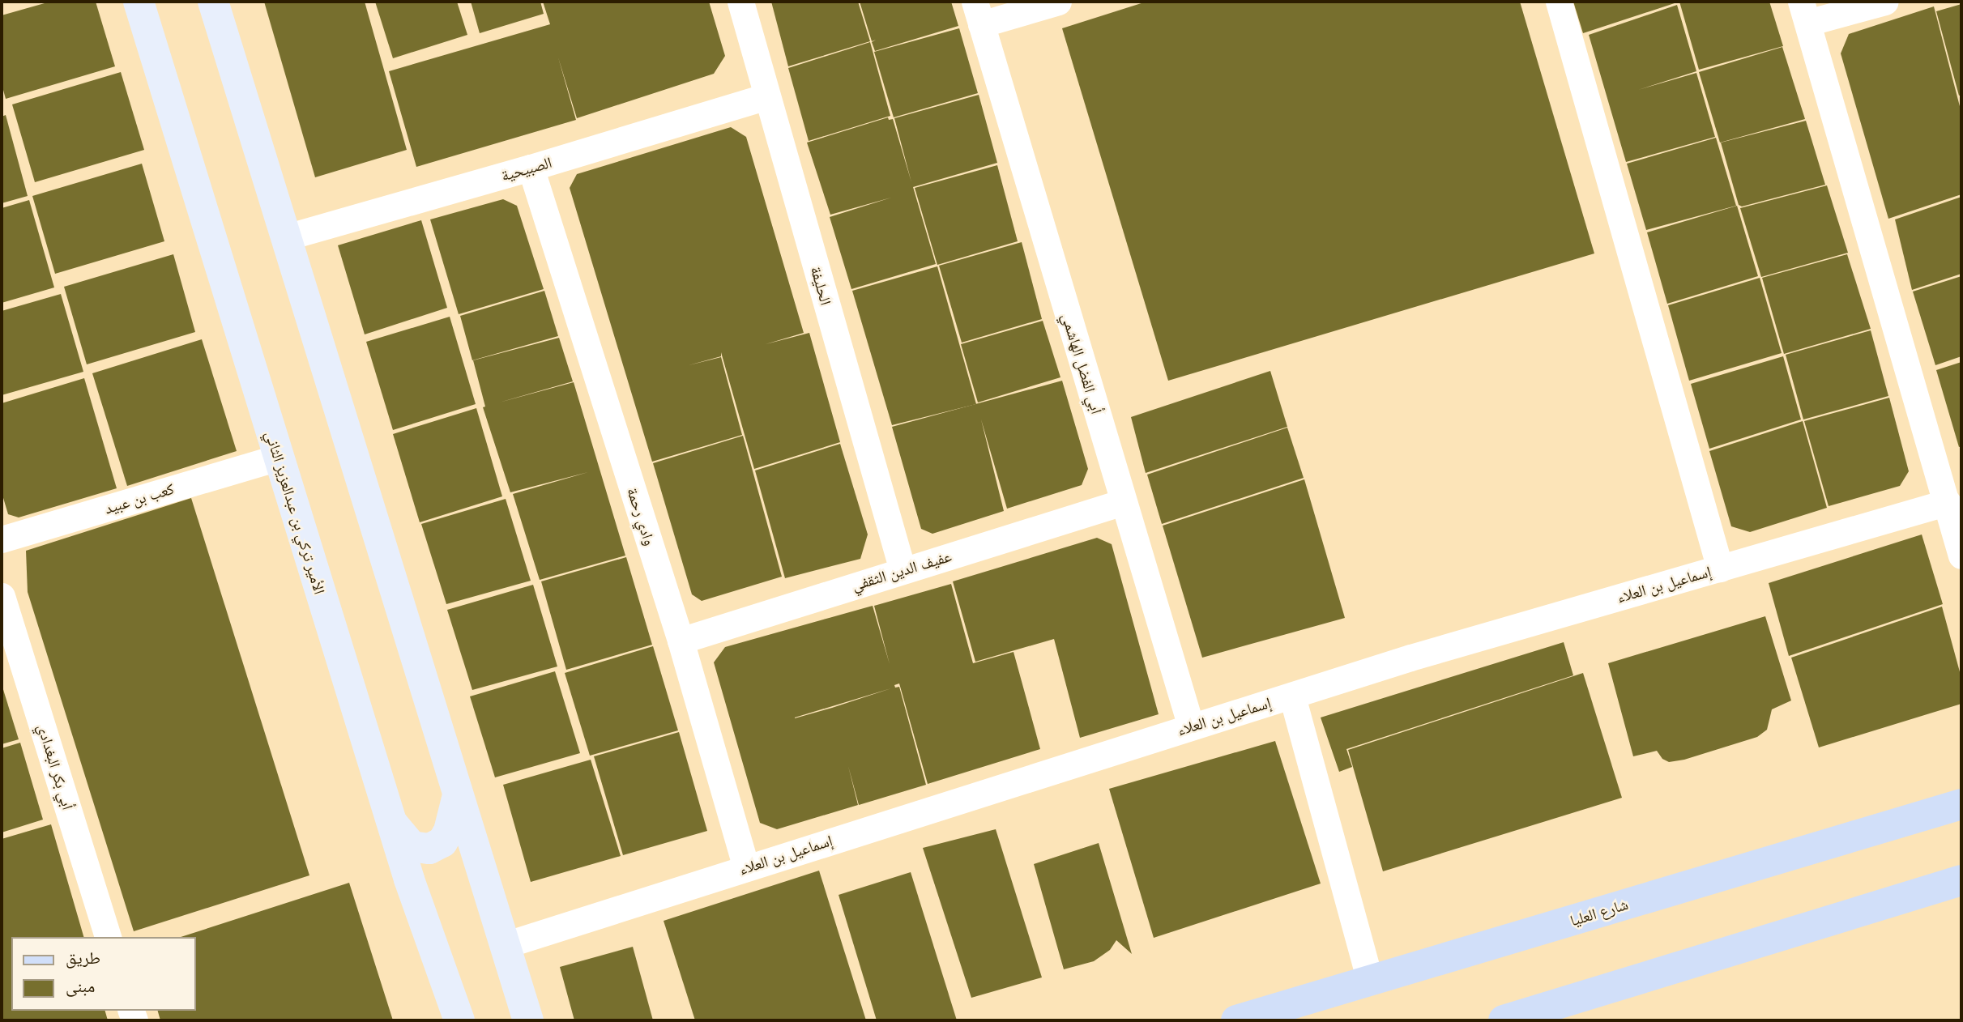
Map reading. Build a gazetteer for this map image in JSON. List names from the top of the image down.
{
  "streets": {
    "main road": ["شارع العليا"],
    "street": [
      "الصبيحية",
      "الحليفة",
      "أبي الفضل الهاشمي",
      "كعب بن عبيد",
      "الأمير تركي بن عبدالعزيز الثاني",
      "وادي رحمة",
      "عفيف الدين الثقفي",
      "إسماعيل بن العلاء",
      "أبي بكر البغدادي"
    ]
  },
  "crossings": [
    ["الصبيحية", "الحليفة"],
    ["الصبيحية", "وادي رحمة"],
    ["الحليفة", "عفيف الدين الثقفي"],
    ["أبي الفضل الهاشمي", "عفيف الدين الثقفي"],
    ["أبي الفضل الهاشمي", "إسماعيل بن العلاء"],
    ["كعب بن عبيد", "الأمير تركي بن عبدالعزيز الثاني"],
    ["وادي رحمة", "عفيف الدين الثقفي"],
    ["وادي رحمة", "إسماعيل بن العلاء"]
  ],
  "legend": ["طريق", "مبنى"]
}
